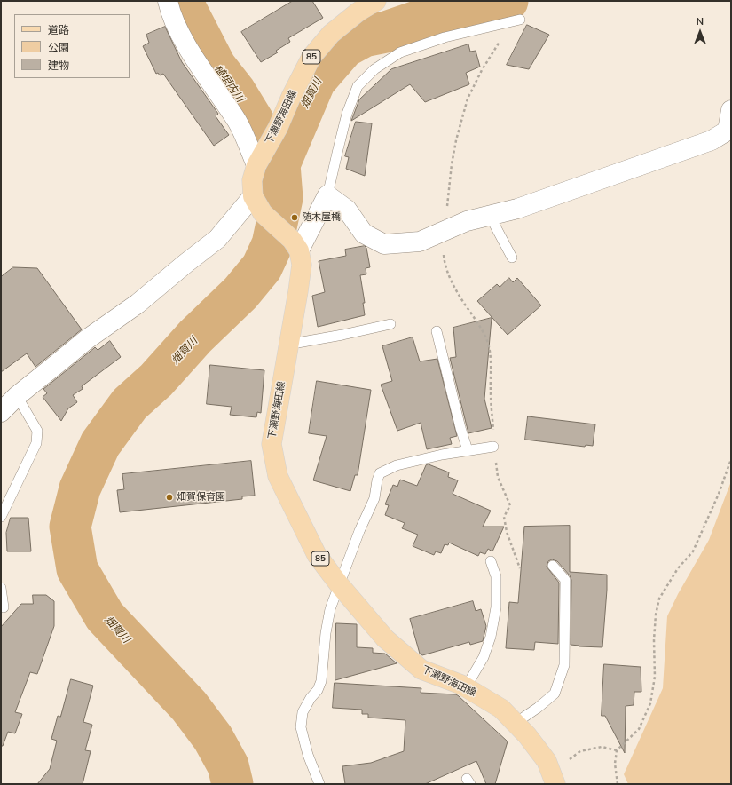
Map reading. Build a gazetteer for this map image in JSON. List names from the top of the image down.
{
  "streets": {
    "main road": ["85", "下瀬野海田線"]
  },
  "water": ["植垣内川", "畑賀川"],
  "places": ["随木屋橋", "畑賀保育園"],
  "legend": ["道路", "公園", "建物"],
  "north": "top"
}
